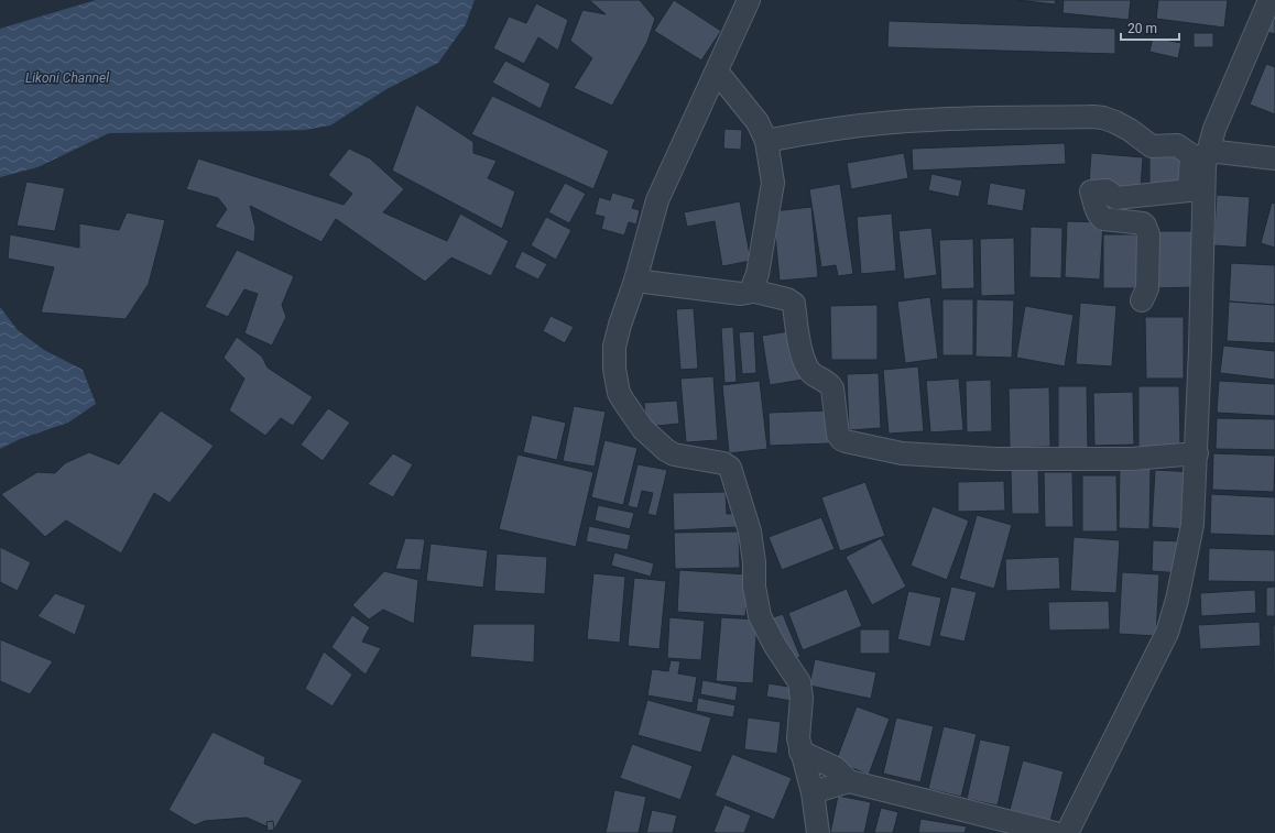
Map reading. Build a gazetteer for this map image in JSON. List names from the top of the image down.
{
  "water": ["Likoni Channel"],
  "scale_bar": "20 m"
}
